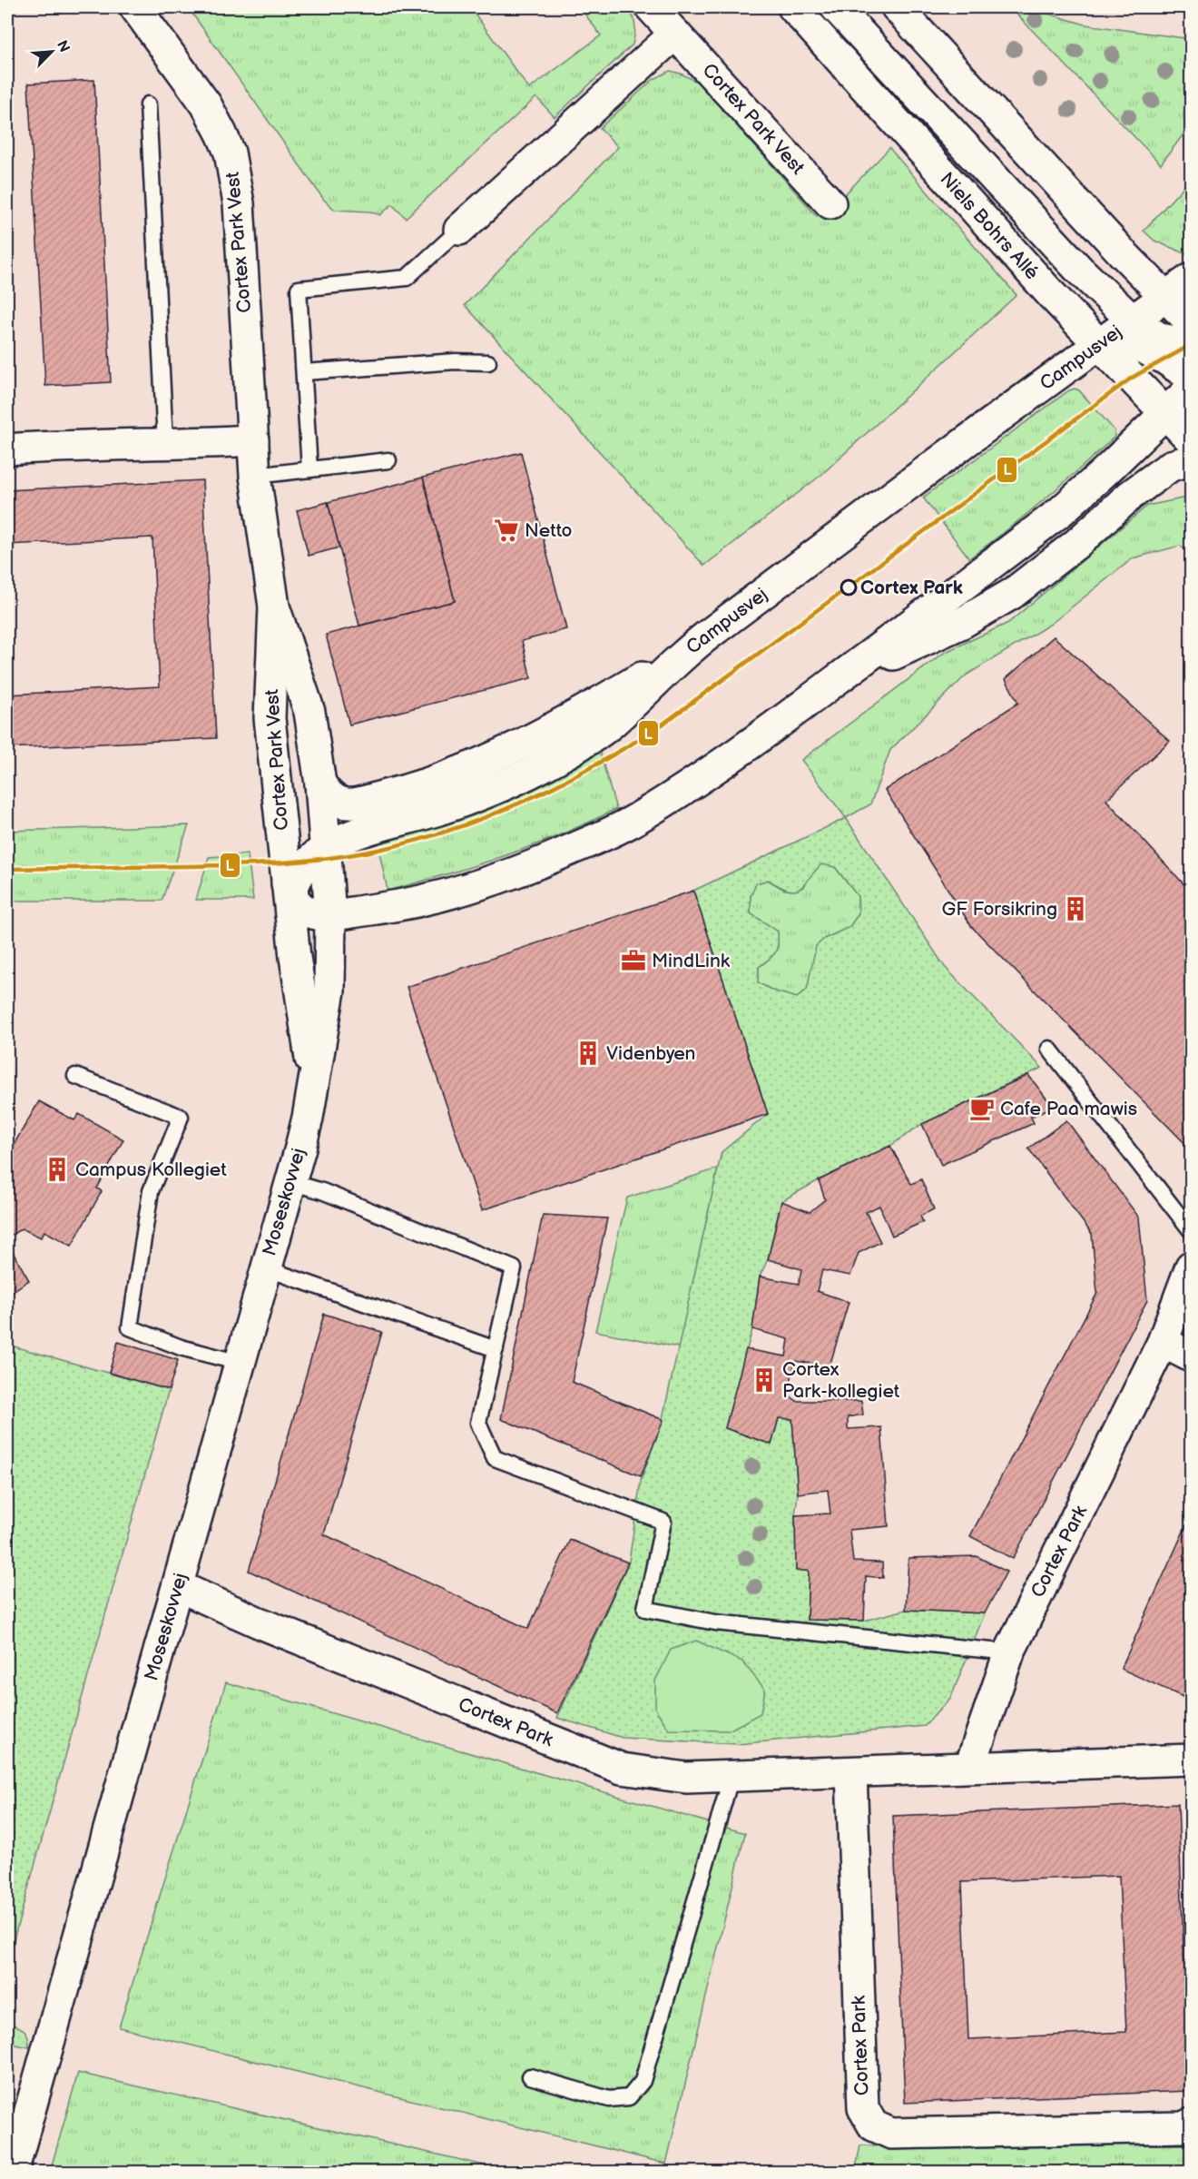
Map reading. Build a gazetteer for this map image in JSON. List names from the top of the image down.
{
  "streets": {
    "street": [
      "Cortex Park Vest",
      "Niels Bohrs Allé",
      "Campusvej",
      "Moseskovvej",
      "Cortex Park"
    ]
  },
  "crossings": [
    ["Cortex Park Vest", "Campusvej"],
    ["Cortex Park Vest", "Moseskovvej"],
    ["Niels Bohrs Allé", "Campusvej"],
    ["Campusvej", "Moseskovvej"],
    ["Moseskovvej", "Cortex Park"]
  ],
  "places": {
    "supermarket": ["Netto"],
    "other": ["Cortex Park"],
    "building": [
      "GF Forsikring",
      "Videnbyen",
      "Campus Kollegiet",
      "Cortex Park-kollegiet"
    ],
    "office": ["MindLink"],
    "cafe": ["Cafe Paa mawis"]
  },
  "lines": ["transit line L"],
  "north": "top right"
}
